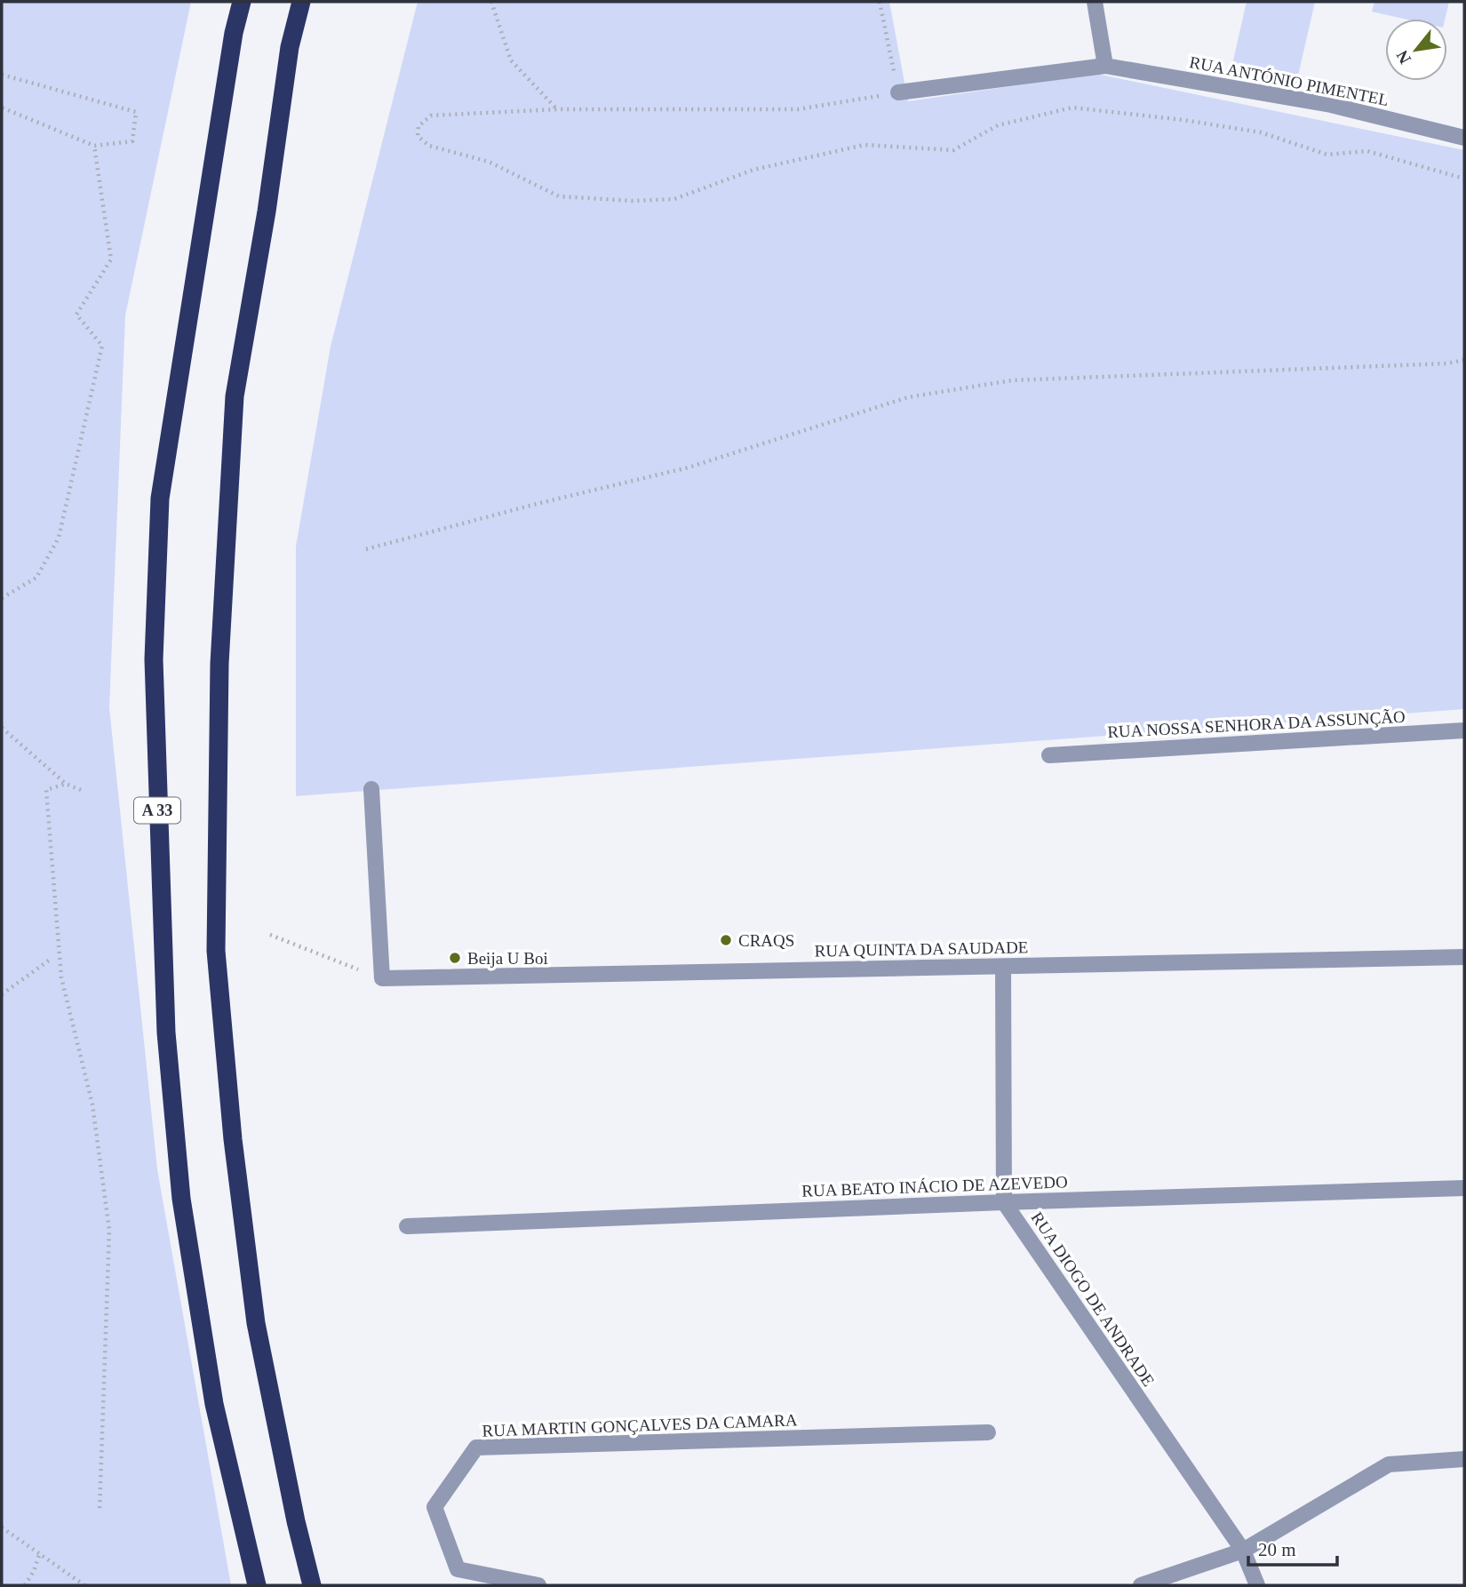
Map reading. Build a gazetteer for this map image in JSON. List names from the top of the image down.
{
  "streets": {
    "highway": ["A 33"],
    "street": [
      "RUA ANTÓNIO PIMENTEL",
      "RUA NOSSA SENHORA DA ASSUNÇÃO",
      "RUA QUINTA DA SAUDADE",
      "RUA BEATO INÁCIO DE AZEVEDO",
      "RUA DIOGO DE ANDRADE",
      "RUA MARTIN GONÇALVES DA CAMARA"
    ]
  },
  "crossings": [
    ["RUA BEATO INÁCIO DE AZEVEDO", "RUA DIOGO DE ANDRADE"]
  ],
  "places": ["CRAQS", "Beija U Boi"],
  "scale_bar": "20 m",
  "north": "bottom left"
}
